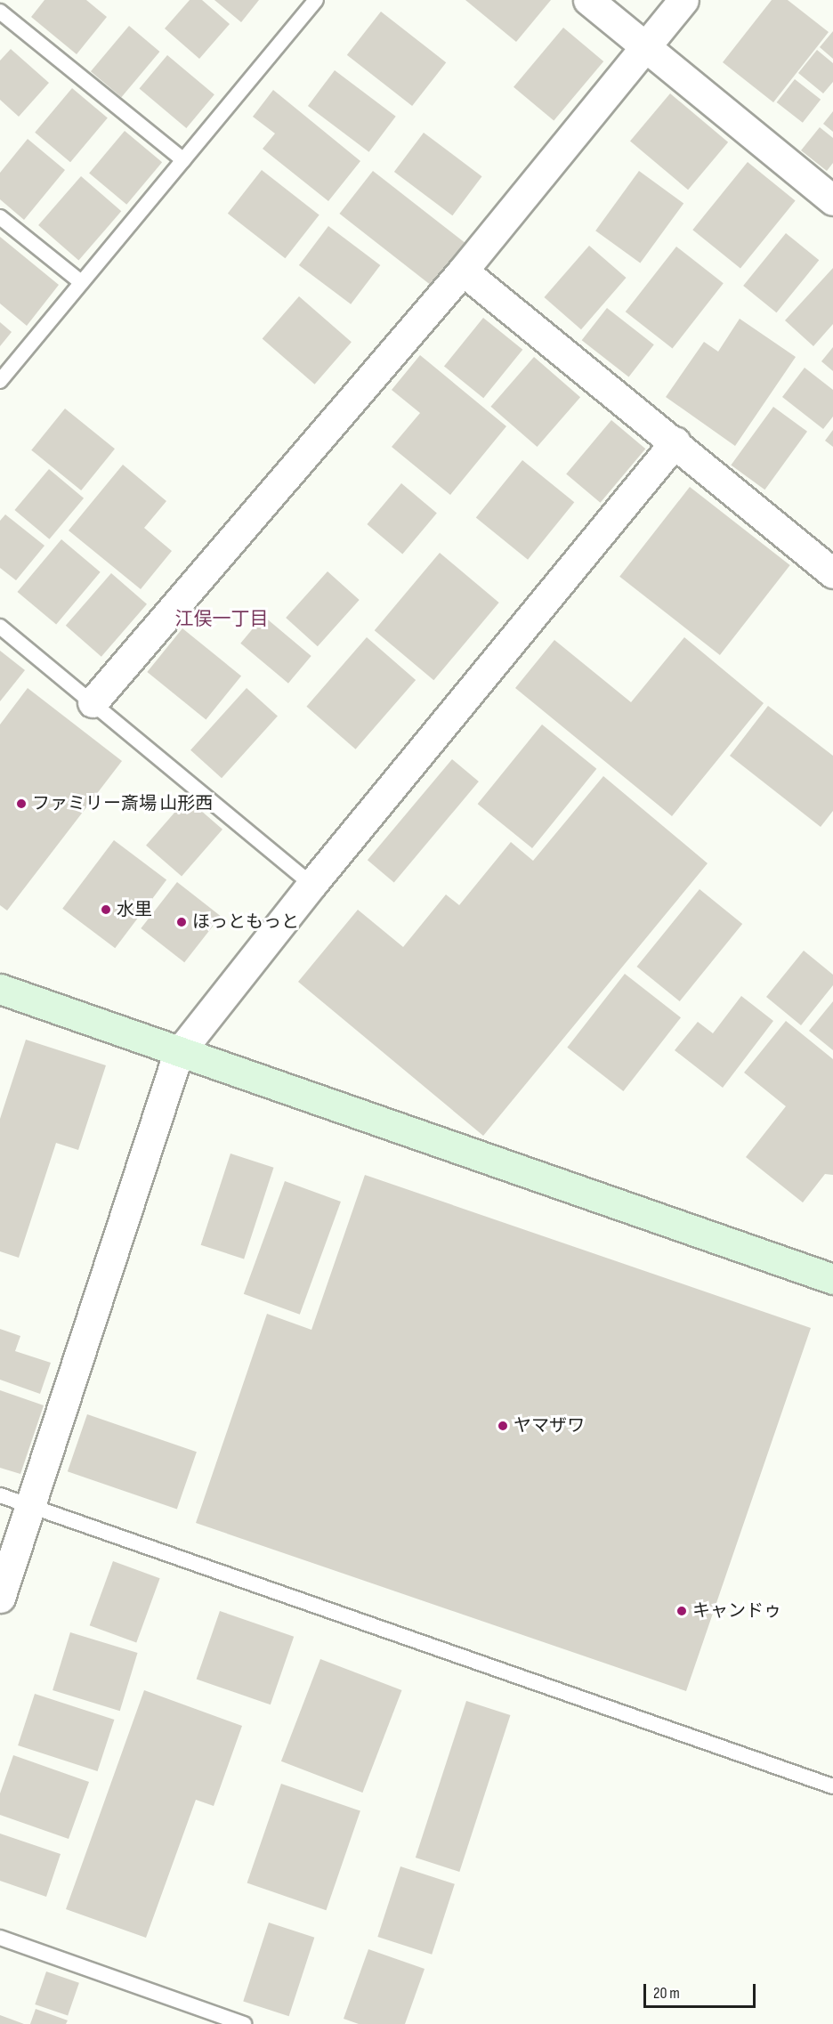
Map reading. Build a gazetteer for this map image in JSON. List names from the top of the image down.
{
  "districts": ["江俣一丁目"],
  "places": [
    "ファミリー斎場 山形西",
    "水里",
    "ほっともっと",
    "ヤマザワ",
    "キャンドゥ"
  ],
  "scale_bar": "20 m"
}
